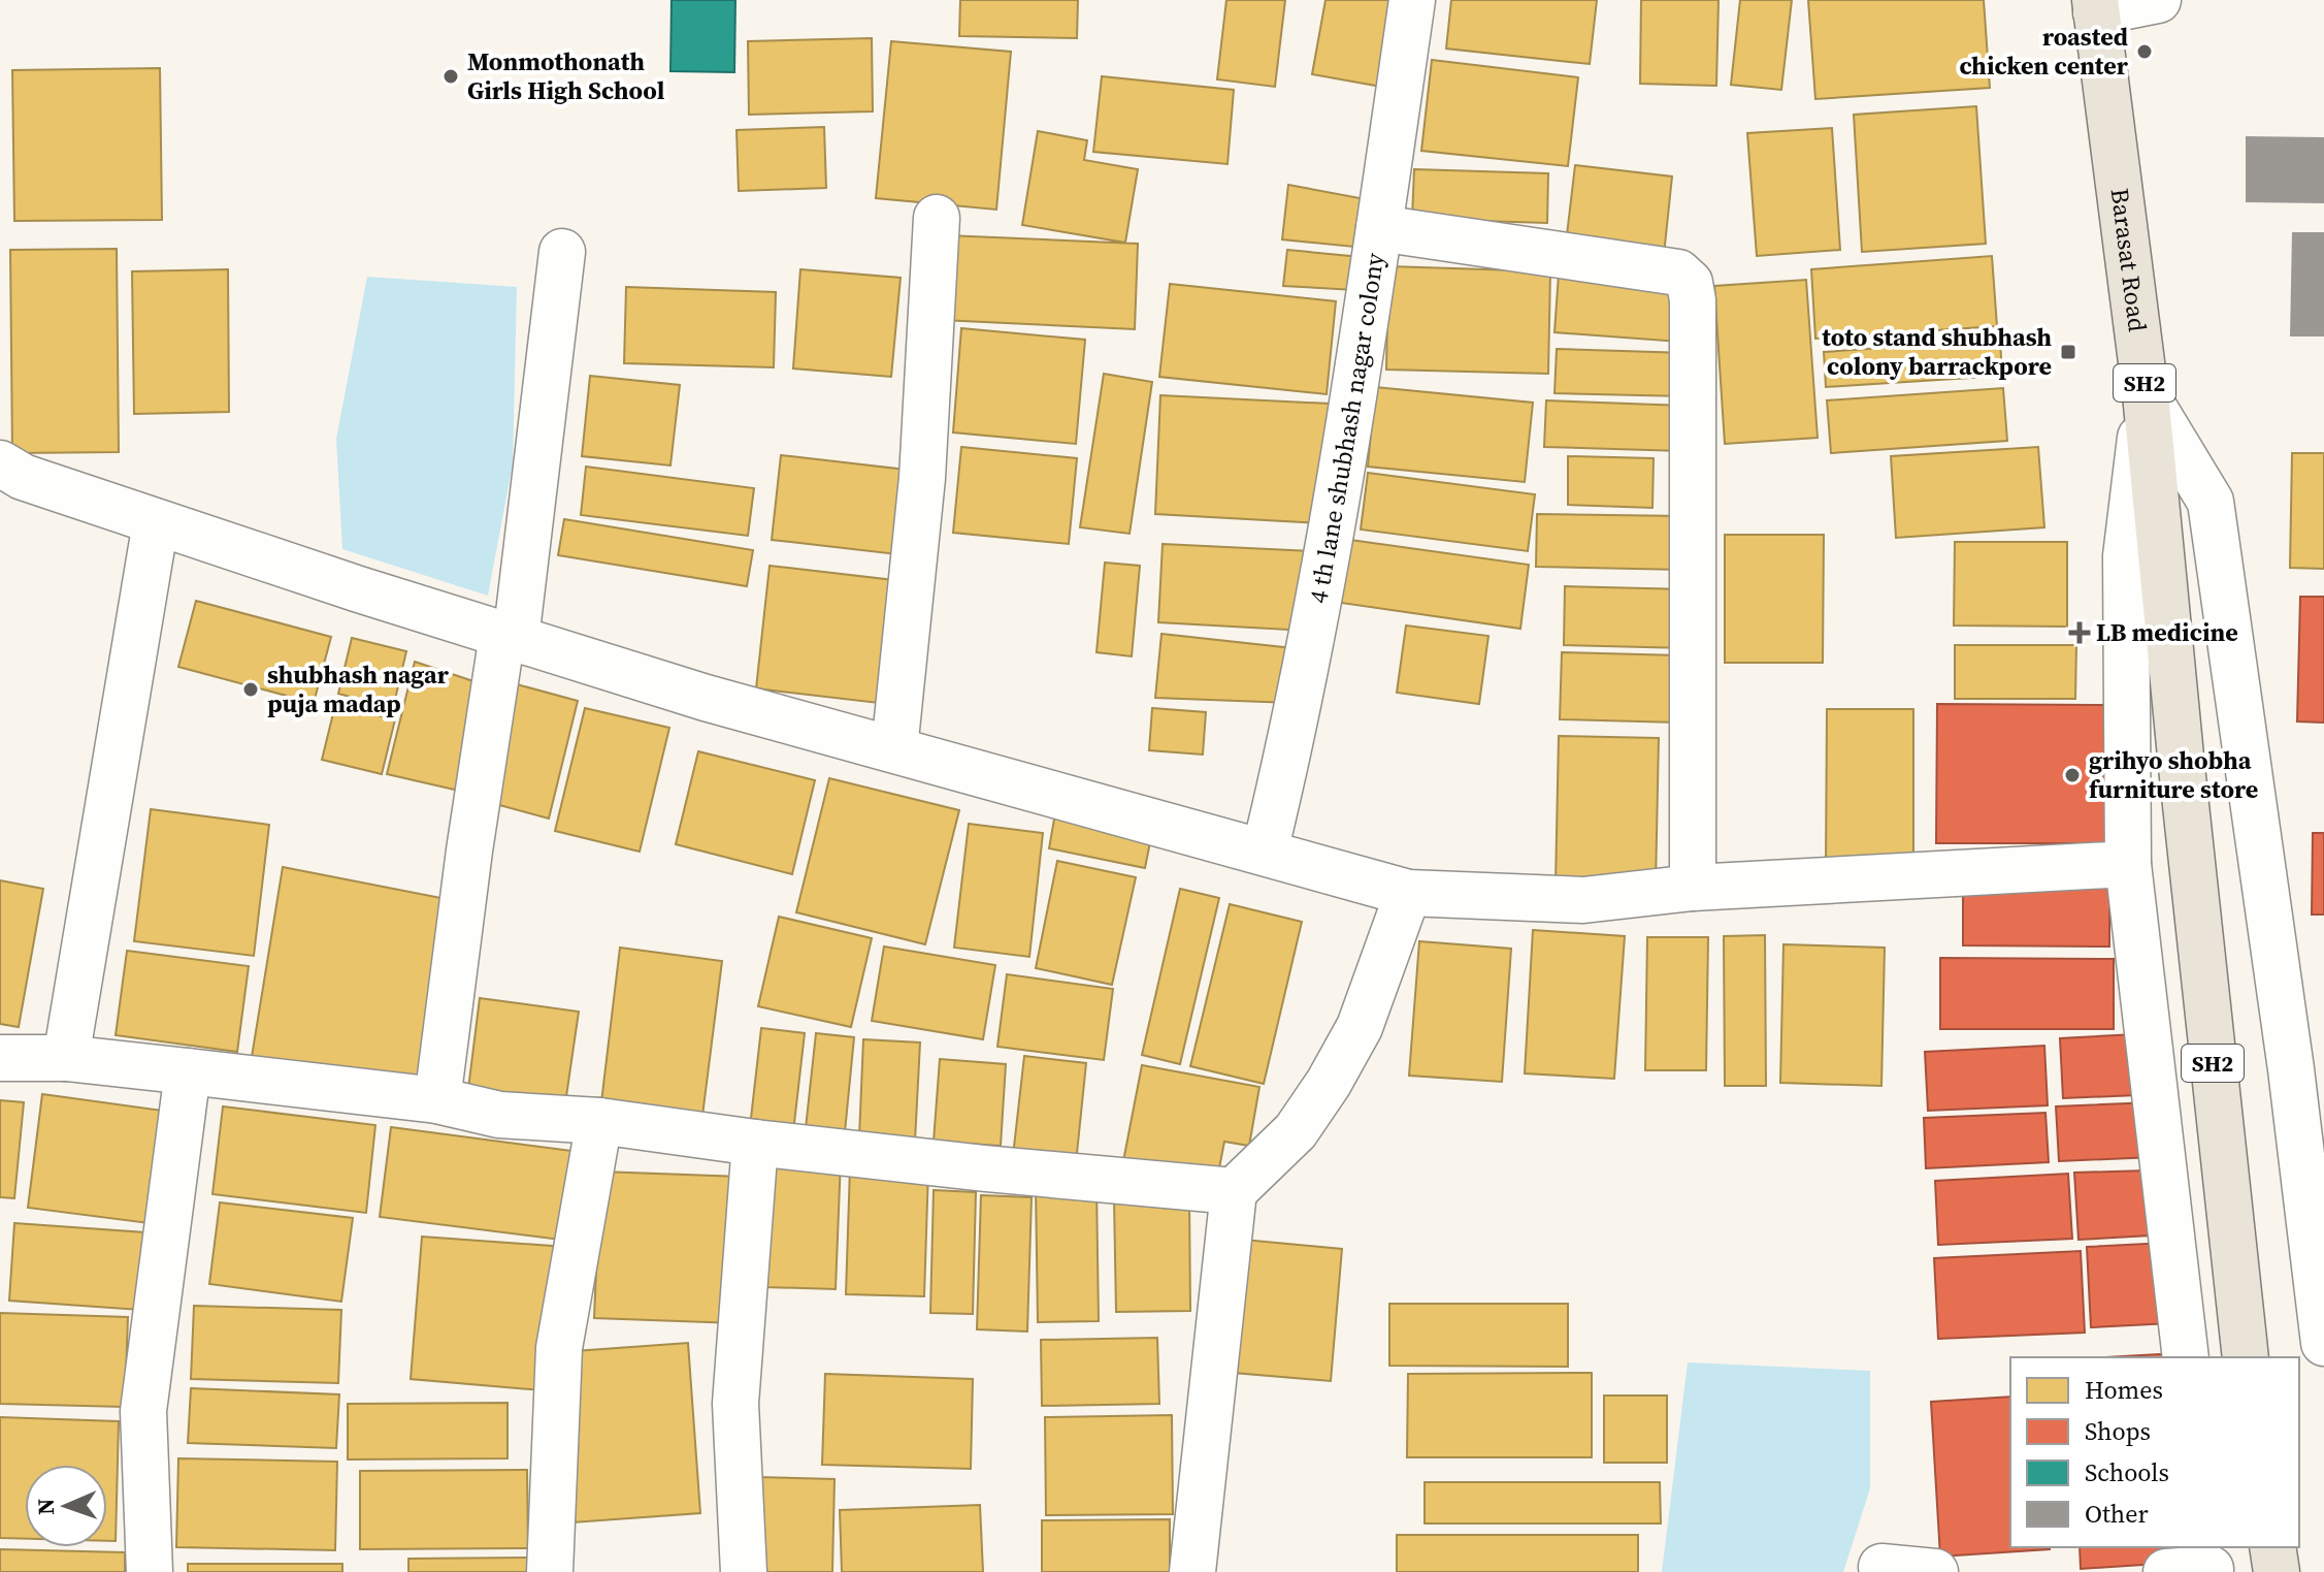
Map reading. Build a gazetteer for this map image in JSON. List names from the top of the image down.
{
  "streets": {
    "main road": ["Barasat Road", "SH2"],
    "street": ["4 th lane shubhash nagar colony"]
  },
  "places": {
    "other": [
      "roasted chicken center",
      "Monmothonath Girls High School",
      "shubhash nagar puja madap",
      "grihyo shobha furniture store"
    ],
    "transit": ["toto stand shubhash colony barrackpore"],
    "health": ["LB medicine"]
  },
  "legend": [
    "Homes",
    "Shops",
    "Schools",
    "Other"
  ],
  "north": "left"
}
